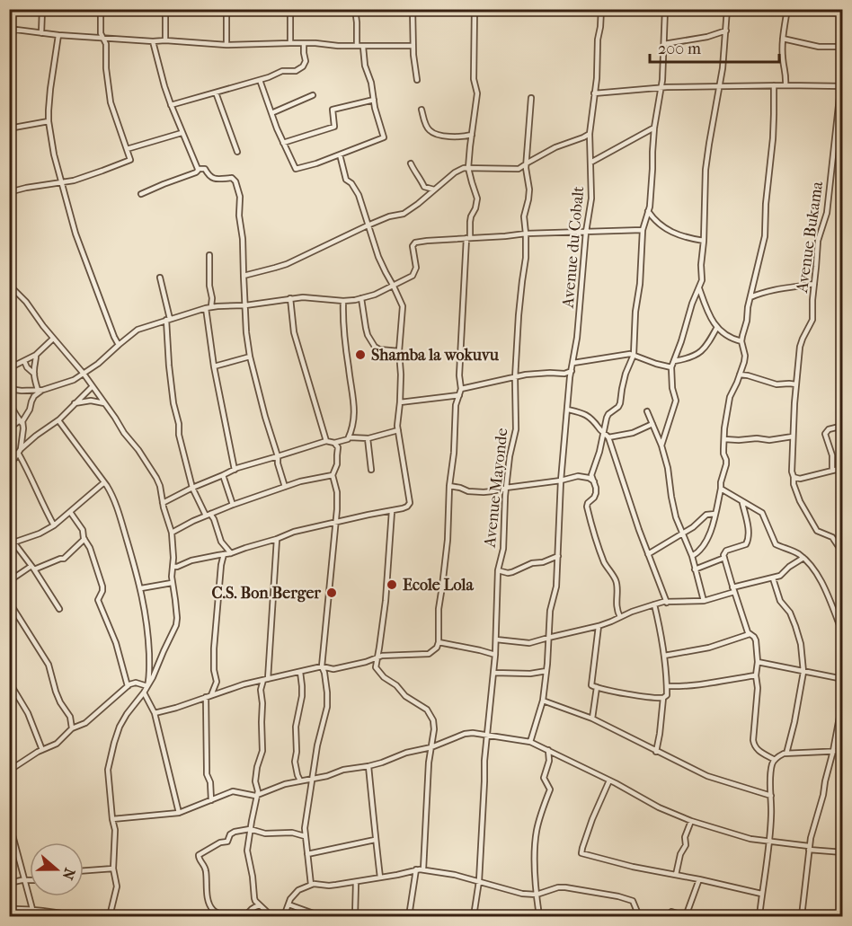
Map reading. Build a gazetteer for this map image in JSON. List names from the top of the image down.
{
  "streets": {
    "street": ["Avenue Bukama", "Avenue du Cobalt", "Avenue Mayonde"]
  },
  "places": ["Shamba la wokuvu", "Ecole Lola", "C.S. Bon Berger"],
  "scale_bar": "200 m",
  "north": "right"
}
